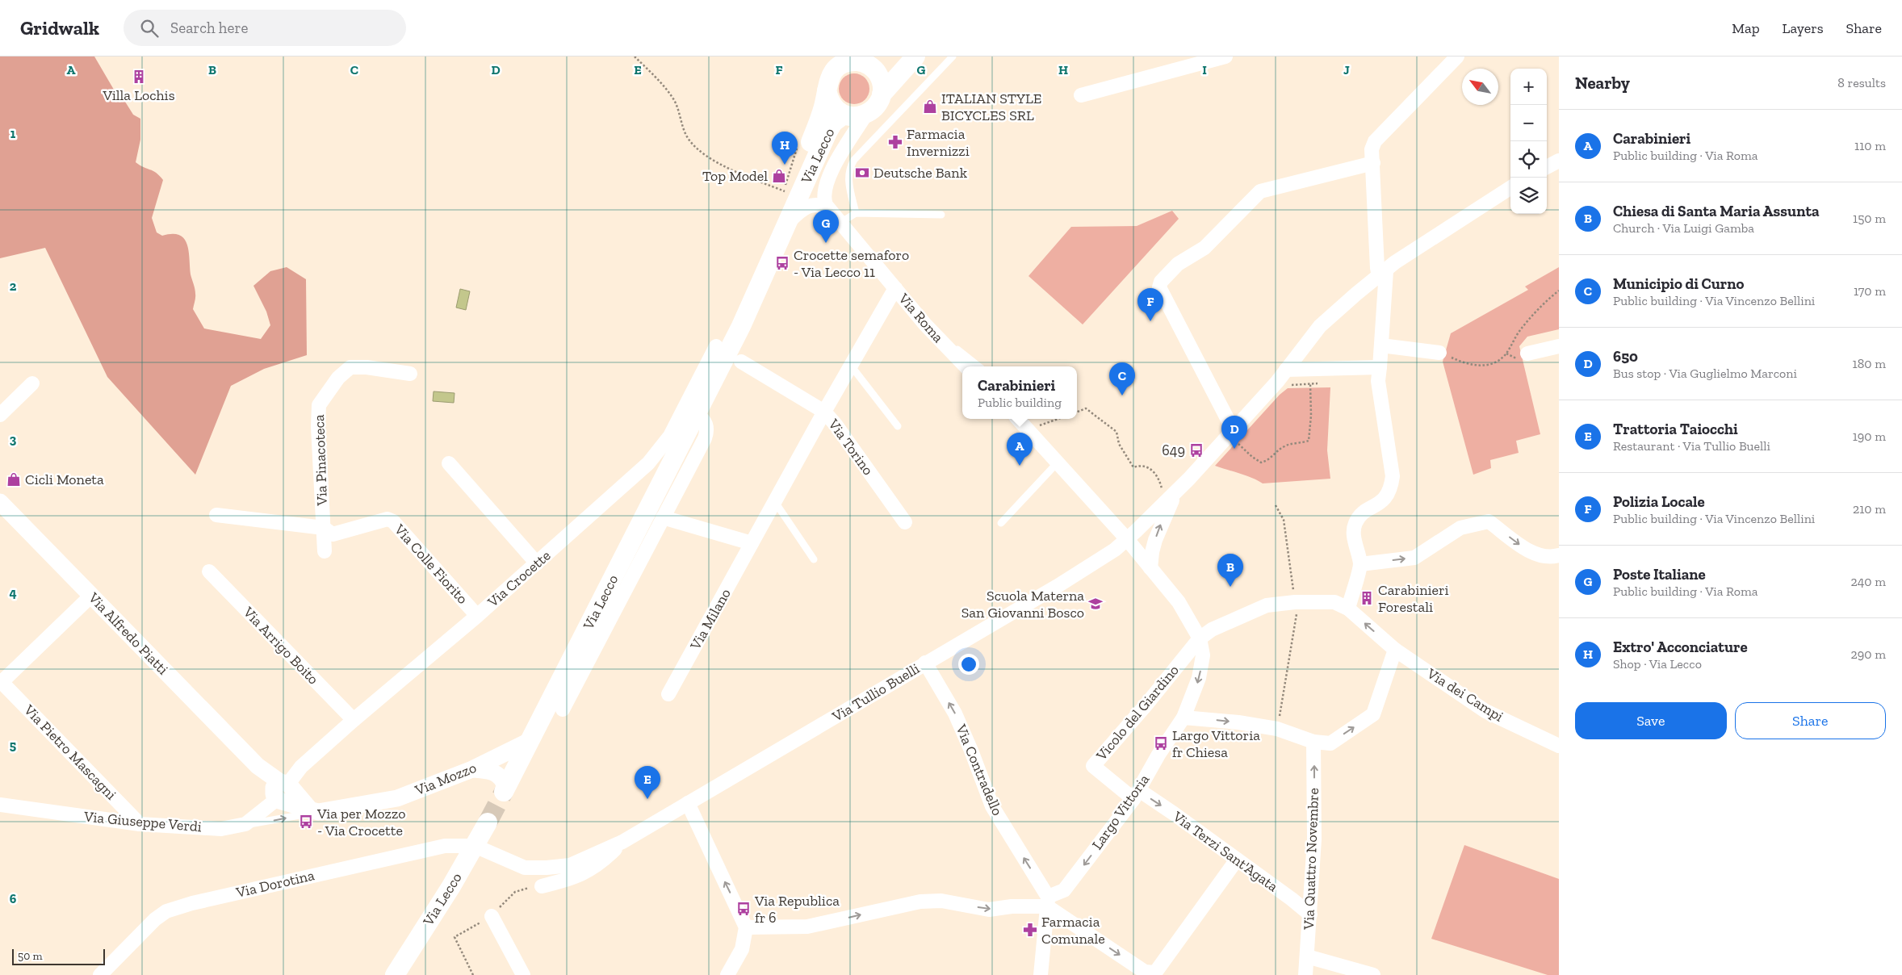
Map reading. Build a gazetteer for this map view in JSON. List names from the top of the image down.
{
  "streets": {
    "main road": ["Via Lecco", "Via Roma"],
    "street": [
      "Via Torino",
      "Via Pinacoteca",
      "Via Colle Fiorito",
      "Via Crocette",
      "Via Milano",
      "Via Alfredo Piatti",
      "Via Arrigo Boito",
      "Via Tullio Buelli",
      "Via dei Campi",
      "Vicolo del Giardino",
      "Via Pietro Mascagni",
      "Via Contradello",
      "Via Mozzo",
      "Largo Vittoria",
      "Via Giuseppe Verdi",
      "Via Terzi Sant'Agata",
      "Via Quattro Novembre",
      "Via Dorotina"
    ]
  },
  "crossings": [
    ["Via Lecco", "Via Roma"],
    ["Via Lecco", "Via Tullio Buelli"],
    ["Via Lecco", "Via Mozzo"],
    ["Via Lecco", "Via Dorotina"],
    ["Via Roma", "Via Milano"],
    ["Via Torino", "Via Milano"],
    ["Via Pinacoteca", "Via Colle Fiorito"],
    ["Via Colle Fiorito", "Via Crocette"],
    ["Via Crocette", "Via Alfredo Piatti"],
    ["Via Crocette", "Via Arrigo Boito"],
    ["Via Crocette", "Via Mozzo"],
    ["Via Crocette", "Via Giuseppe Verdi"],
    ["Via Alfredo Piatti", "Via Mozzo"],
    ["Via Alfredo Piatti", "Via Giuseppe Verdi"],
    ["Via Tullio Buelli", "Via Contradello"],
    ["Via Tullio Buelli", "Via Dorotina"],
    ["Vicolo del Giardino", "Largo Vittoria"],
    ["Vicolo del Giardino", "Via Terzi Sant'Agata"],
    ["Via Pietro Mascagni", "Via Giuseppe Verdi"],
    ["Via Contradello", "Largo Vittoria"],
    ["Via Mozzo", "Via Giuseppe Verdi"],
    ["Largo Vittoria", "Via Terzi Sant'Agata"],
    ["Via Terzi Sant'Agata", "Via Quattro Novembre"]
  ],
  "one_way": ["Via Contradello", "Largo Vittoria", "Via Quattro Novembre"],
  "places": {
    "building": ["Villa Lochis", "Carabinieri Forestali"],
    "shop": ["ITALIAN STYLE BICYCLES SRL", "Top Model", "Cicli Moneta"],
    "pharmacy": ["Farmacia Invernizzi", "Farmacia Comunale"],
    "bank": ["Deutsche Bank"],
    "bus stop": [
      "Crocette semaforo - Via Lecco 11",
      "649",
      "Largo Vittoria fr Chiesa",
      "Via per Mozzo - Via Crocette",
      "Via Republica fr 6"
    ],
    "school or university": ["Scuola Materna San Giovanni Bosco"]
  },
  "scale_bar": "50 m",
  "north": "top left",
  "page": {
    "header": "Gridwalk",
    "search": "Search here",
    "nav": ["Map", "Layers", "Share"],
    "heading": ["Nearby", "8 results"],
    "map_buttons": ["+", "−"],
    "list": [
      {
        "mark": "A",
        "name": "Carabinieri",
        "note": "Public building · Via Roma",
        "value": "110 m"
      },
      {
        "mark": "B",
        "name": "Chiesa di Santa Maria Assunta",
        "note": "Church · Via Luigi Gamba",
        "value": "150 m"
      },
      {
        "mark": "C",
        "name": "Municipio di Curno",
        "note": "Public building · Via Vincenzo Bellini",
        "value": "170 m"
      },
      {
        "mark": "D",
        "name": "650",
        "note": "Bus stop · Via Guglielmo Marconi",
        "value": "180 m"
      },
      {
        "mark": "E",
        "name": "Trattoria Taiocchi",
        "note": "Restaurant · Via Tullio Buelli",
        "value": "190 m"
      },
      {
        "mark": "F",
        "name": "Polizia Locale",
        "note": "Public building · Via Vincenzo Bellini",
        "value": "210 m"
      },
      {
        "mark": "G",
        "name": "Poste Italiane",
        "note": "Public building · Via Roma",
        "value": "240 m"
      },
      {
        "mark": "H",
        "name": "Extro' Acconciature",
        "note": "Shop · Via Lecco",
        "value": "290 m"
      }
    ],
    "pins": [
      "H",
      "G",
      "F",
      "C",
      "D",
      "A",
      "B",
      "E"
    ],
    "popup": ["Carabinieri", "Public building"],
    "buttons": ["Save", "Share"],
    "scale": "50 m"
  },
  "grid": {
    "columns": [
      "A",
      "B",
      "C",
      "D",
      "E",
      "F",
      "G",
      "H",
      "I",
      "J"
    ],
    "rows": [
      "1",
      "2",
      "3",
      "4",
      "5",
      "6"
    ]
  }
}
